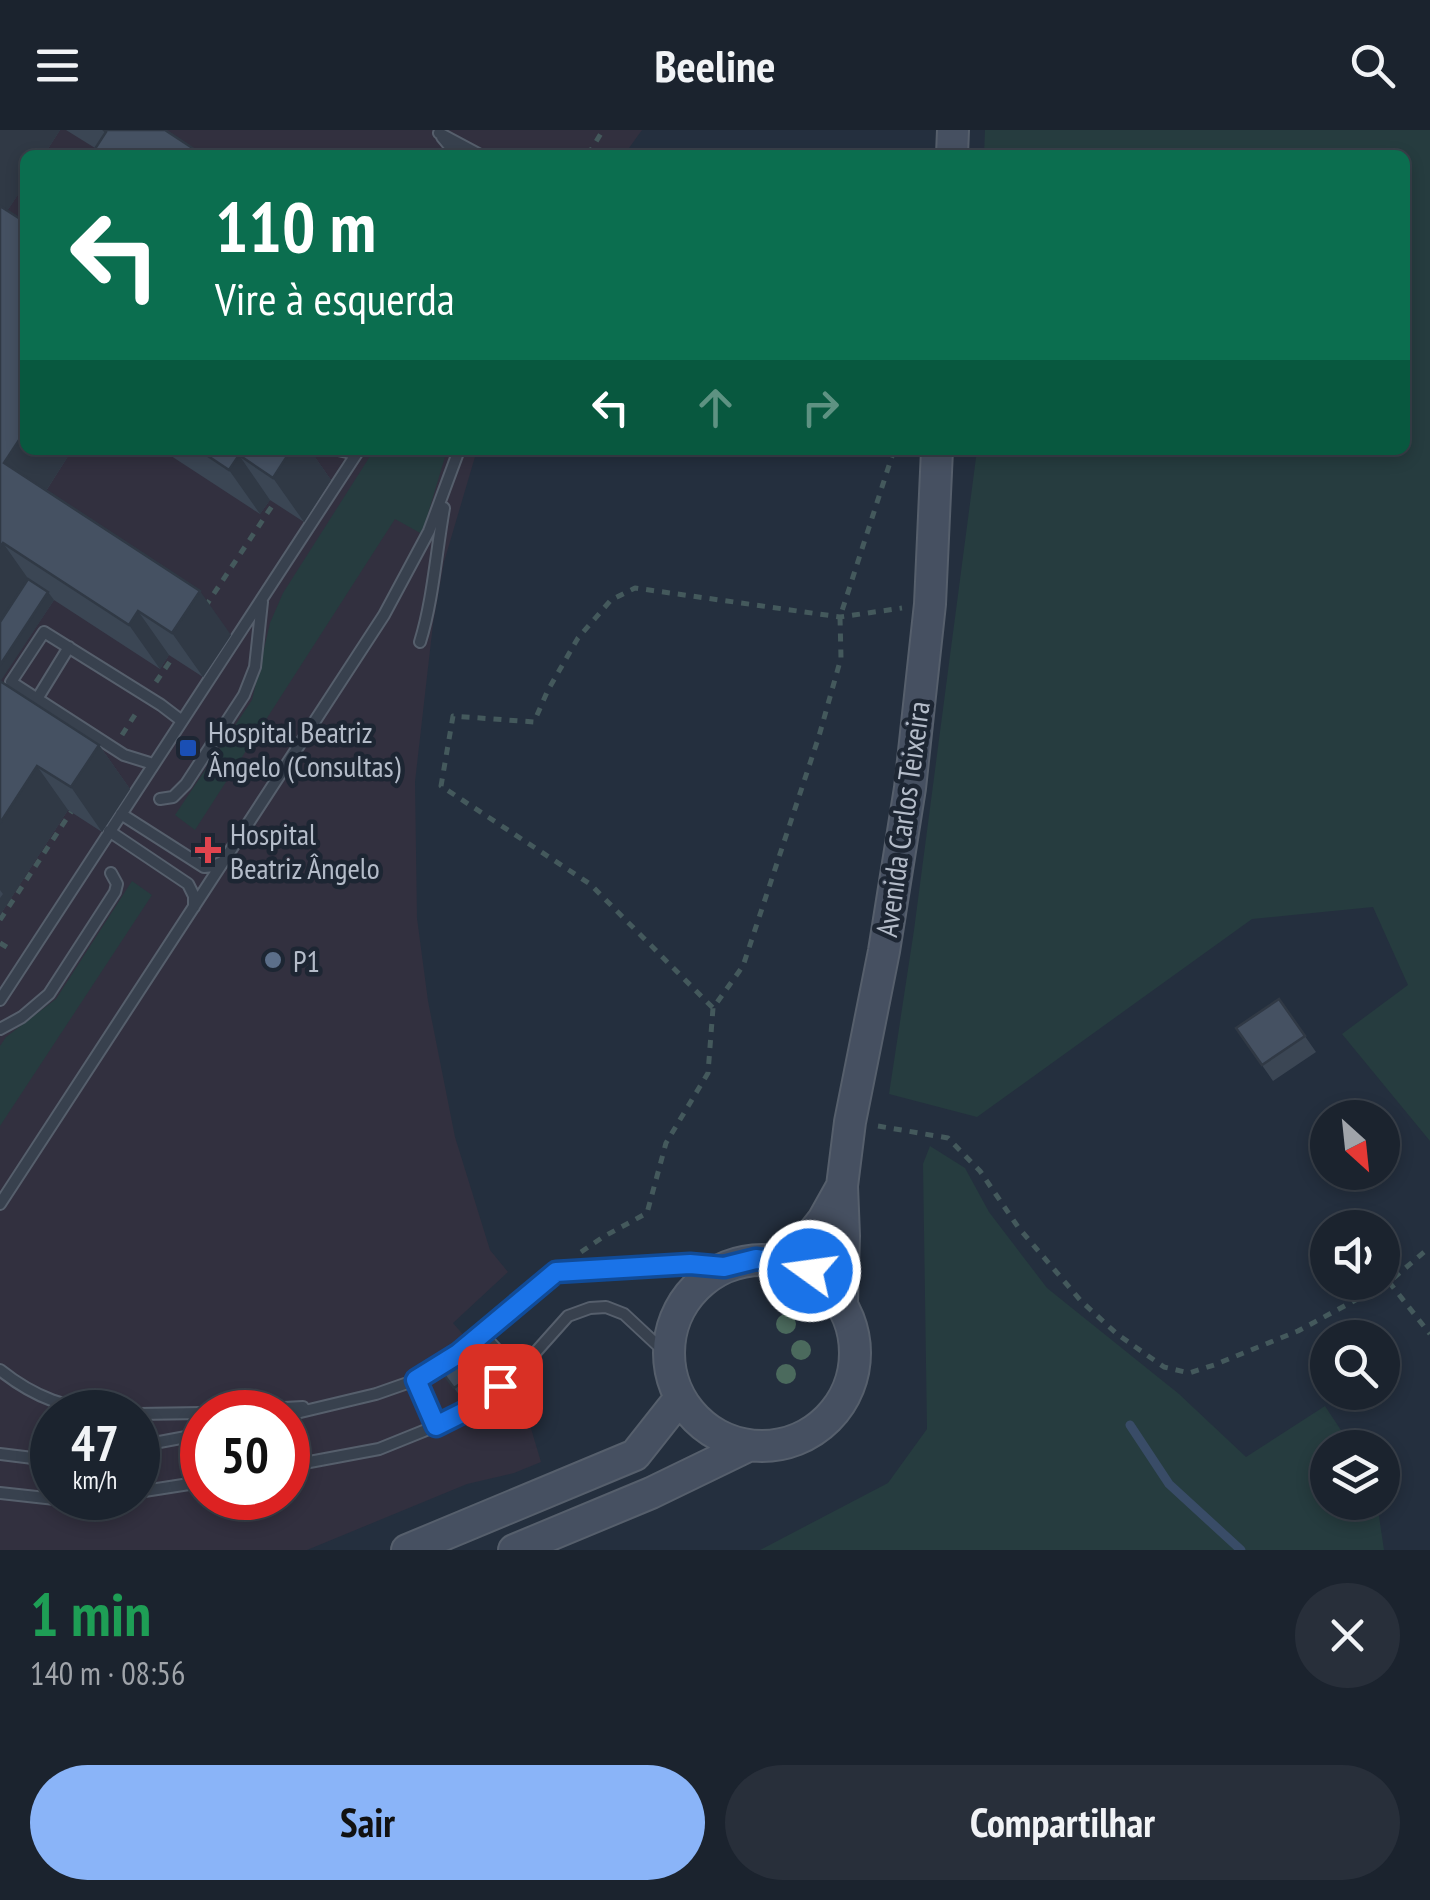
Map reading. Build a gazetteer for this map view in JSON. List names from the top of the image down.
{
  "streets": {
    "main road": ["Avenida Carlos Teixeira"]
  },
  "places": {
    "transit": ["Hospital Beatriz Ângelo (Consultas)"],
    "health": ["Hospital Beatriz Ângelo"],
    "other": ["P1"]
  },
  "north": "bottom right",
  "page": {
    "header": "Beeline",
    "turn": ["110 m", "Vire à esquerda"],
    "speed": "47 km/h",
    "limit": "50",
    "heading": ["1 min", "140 m · 08:56"],
    "buttons": ["Sair", "Compartilhar"]
  }
}
